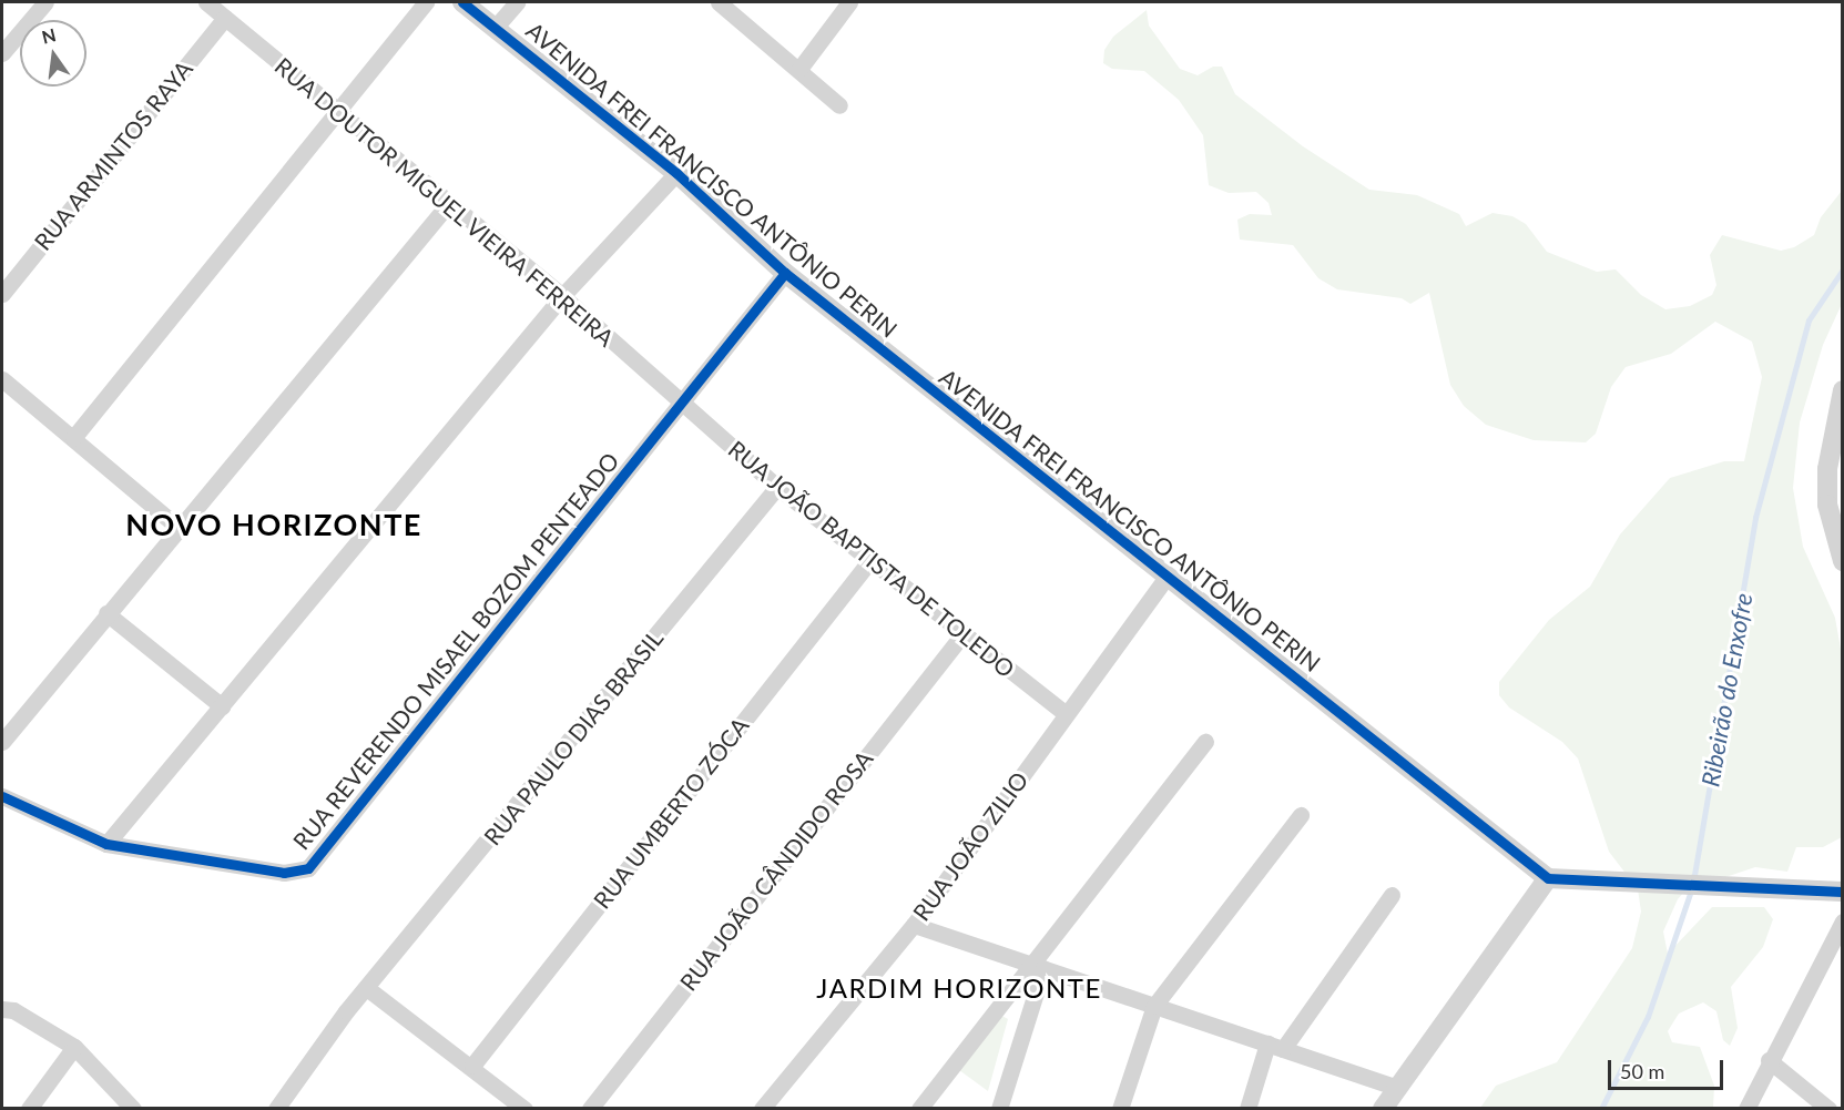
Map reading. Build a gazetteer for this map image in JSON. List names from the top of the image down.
{
  "streets": {
    "street": [
      "RUA ARMINTOS RAYA",
      "AVENIDA FREI FRANCISCO ANTÔNIO PERIN",
      "RUA DOUTOR MIGUEL VIEIRA FERREIRA",
      "RUA JOÃO BAPTISTA DE TOLEDO",
      "RUA REVERENDO MISAEL BOZOM PENTEADO",
      "RUA PAULO DIAS BRASIL",
      "RUA UMBERTO ZÓCA",
      "RUA JOÃO ZILIO",
      "RUA JOÃO CÂNDIDO ROSA"
    ]
  },
  "crossings": [
    ["RUA ARMINTOS RAYA", "RUA DOUTOR MIGUEL VIEIRA FERREIRA"],
    ["AVENIDA FREI FRANCISCO ANTÔNIO PERIN", "RUA REVERENDO MISAEL BOZOM PENTEADO"],
    ["AVENIDA FREI FRANCISCO ANTÔNIO PERIN", "RUA JOÃO ZILIO"],
    ["RUA DOUTOR MIGUEL VIEIRA FERREIRA", "RUA JOÃO BAPTISTA DE TOLEDO"],
    ["RUA DOUTOR MIGUEL VIEIRA FERREIRA", "RUA REVERENDO MISAEL BOZOM PENTEADO"],
    ["RUA JOÃO BAPTISTA DE TOLEDO", "RUA REVERENDO MISAEL BOZOM PENTEADO"],
    ["RUA JOÃO BAPTISTA DE TOLEDO", "RUA PAULO DIAS BRASIL"],
    ["RUA JOÃO BAPTISTA DE TOLEDO", "RUA UMBERTO ZÓCA"],
    ["RUA JOÃO BAPTISTA DE TOLEDO", "RUA JOÃO ZILIO"],
    ["RUA JOÃO BAPTISTA DE TOLEDO", "RUA JOÃO CÂNDIDO ROSA"]
  ],
  "districts": ["NOVO HORIZONTE", "JARDIM HORIZONTE"],
  "water": ["Ribeirão do Enxofre"],
  "scale_bar": "50 m",
  "north": "top"
}
